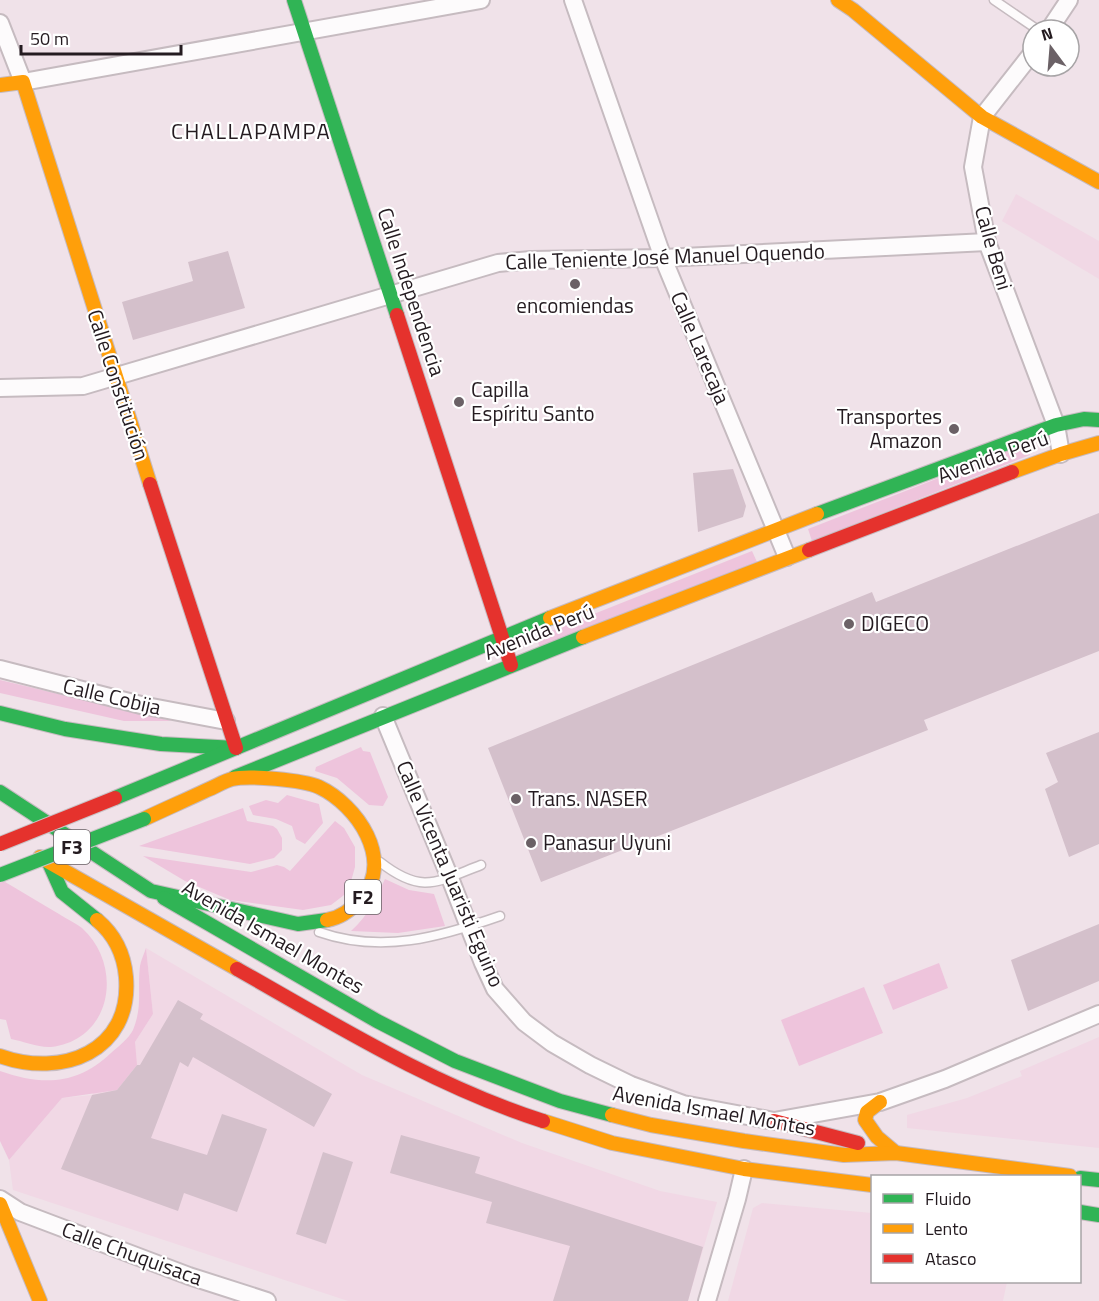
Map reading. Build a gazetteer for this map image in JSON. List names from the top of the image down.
{
  "streets": {
    "main road": [
      "Calle Independencia",
      "Calle Constitución",
      "Avenida Perú",
      "F3",
      "F2",
      "Avenida Ismael Montes"
    ],
    "street": [
      "Calle Beni",
      "Calle Teniente José Manuel Oquendo",
      "Calle Larecaja",
      "Calle Cobija",
      "Calle Vicenta Juaristi Eguino",
      "Calle Chuquisaca"
    ]
  },
  "crossings": [
    ["Calle Beni", "Calle Teniente José Manuel Oquendo"],
    ["Calle Beni", "Avenida Perú"],
    ["Calle Teniente José Manuel Oquendo", "Calle Independencia"],
    ["Calle Teniente José Manuel Oquendo", "Calle Larecaja"],
    ["Calle Teniente José Manuel Oquendo", "Calle Constitución"],
    ["Calle Independencia", "Avenida Perú"],
    ["Calle Larecaja", "Avenida Perú"],
    ["Calle Constitución", "Avenida Perú"],
    ["Calle Constitución", "Calle Cobija"],
    ["Avenida Perú", "Calle Vicenta Juaristi Eguino"],
    ["Avenida Perú", "F2"],
    ["F2", "Avenida Ismael Montes"]
  ],
  "districts": ["CHALLAPAMPA"],
  "places": [
    "encomiendas",
    "Capilla Espíritu Santo",
    "Transportes Amazon",
    "DIGECO",
    "Trans. NASER",
    "Panasur Uyuni"
  ],
  "legend": ["Fluido", "Lento", "Atasco"],
  "scale_bar": "50 m",
  "north": "top"
}
